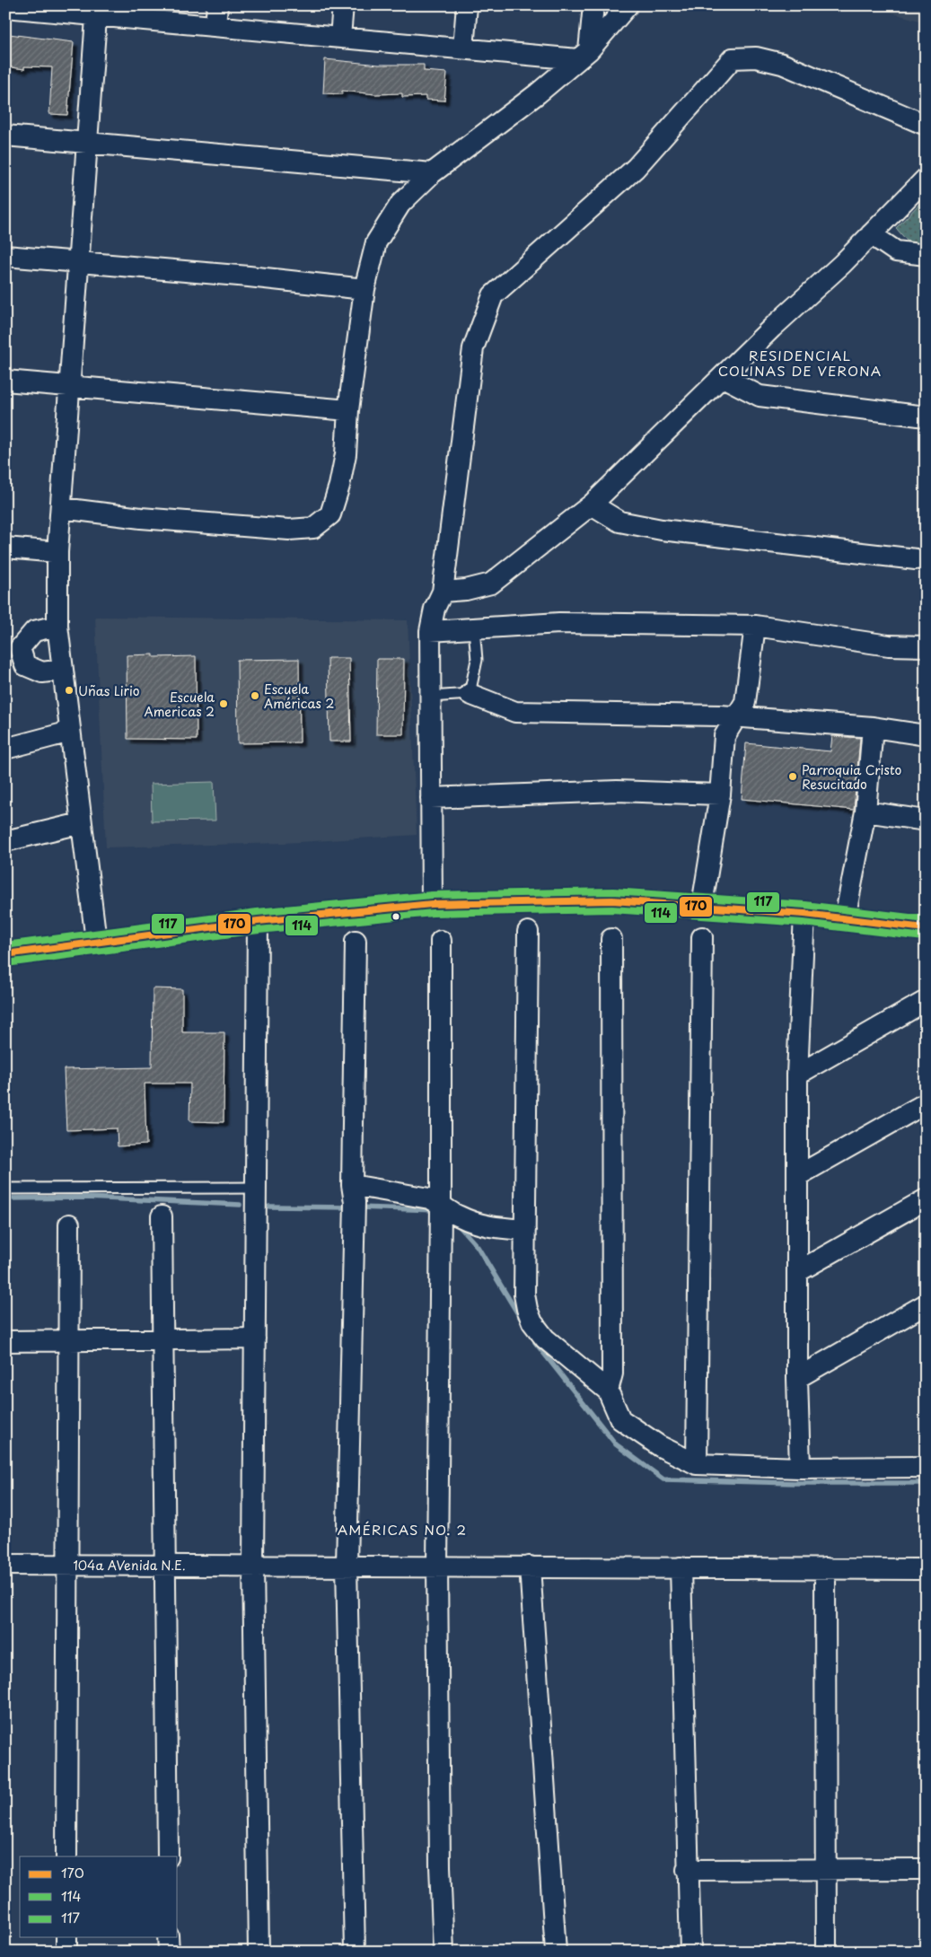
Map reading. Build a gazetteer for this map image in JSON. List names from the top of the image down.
{
  "streets": {
    "street": ["104a AVenida N.E."]
  },
  "districts": ["RESIDENCIAL COLINAS DE VERONA", "AMÉRICAS NO. 2"],
  "places": [
    "Uñas Lirio",
    "Escuela Américas 2",
    "Escuela Americas 2",
    "Parroquia Cristo Resucitado"
  ],
  "lines": ["transit line 117", "transit line 170", "transit line 114"],
  "legend": ["170", "114", "117"]
}
